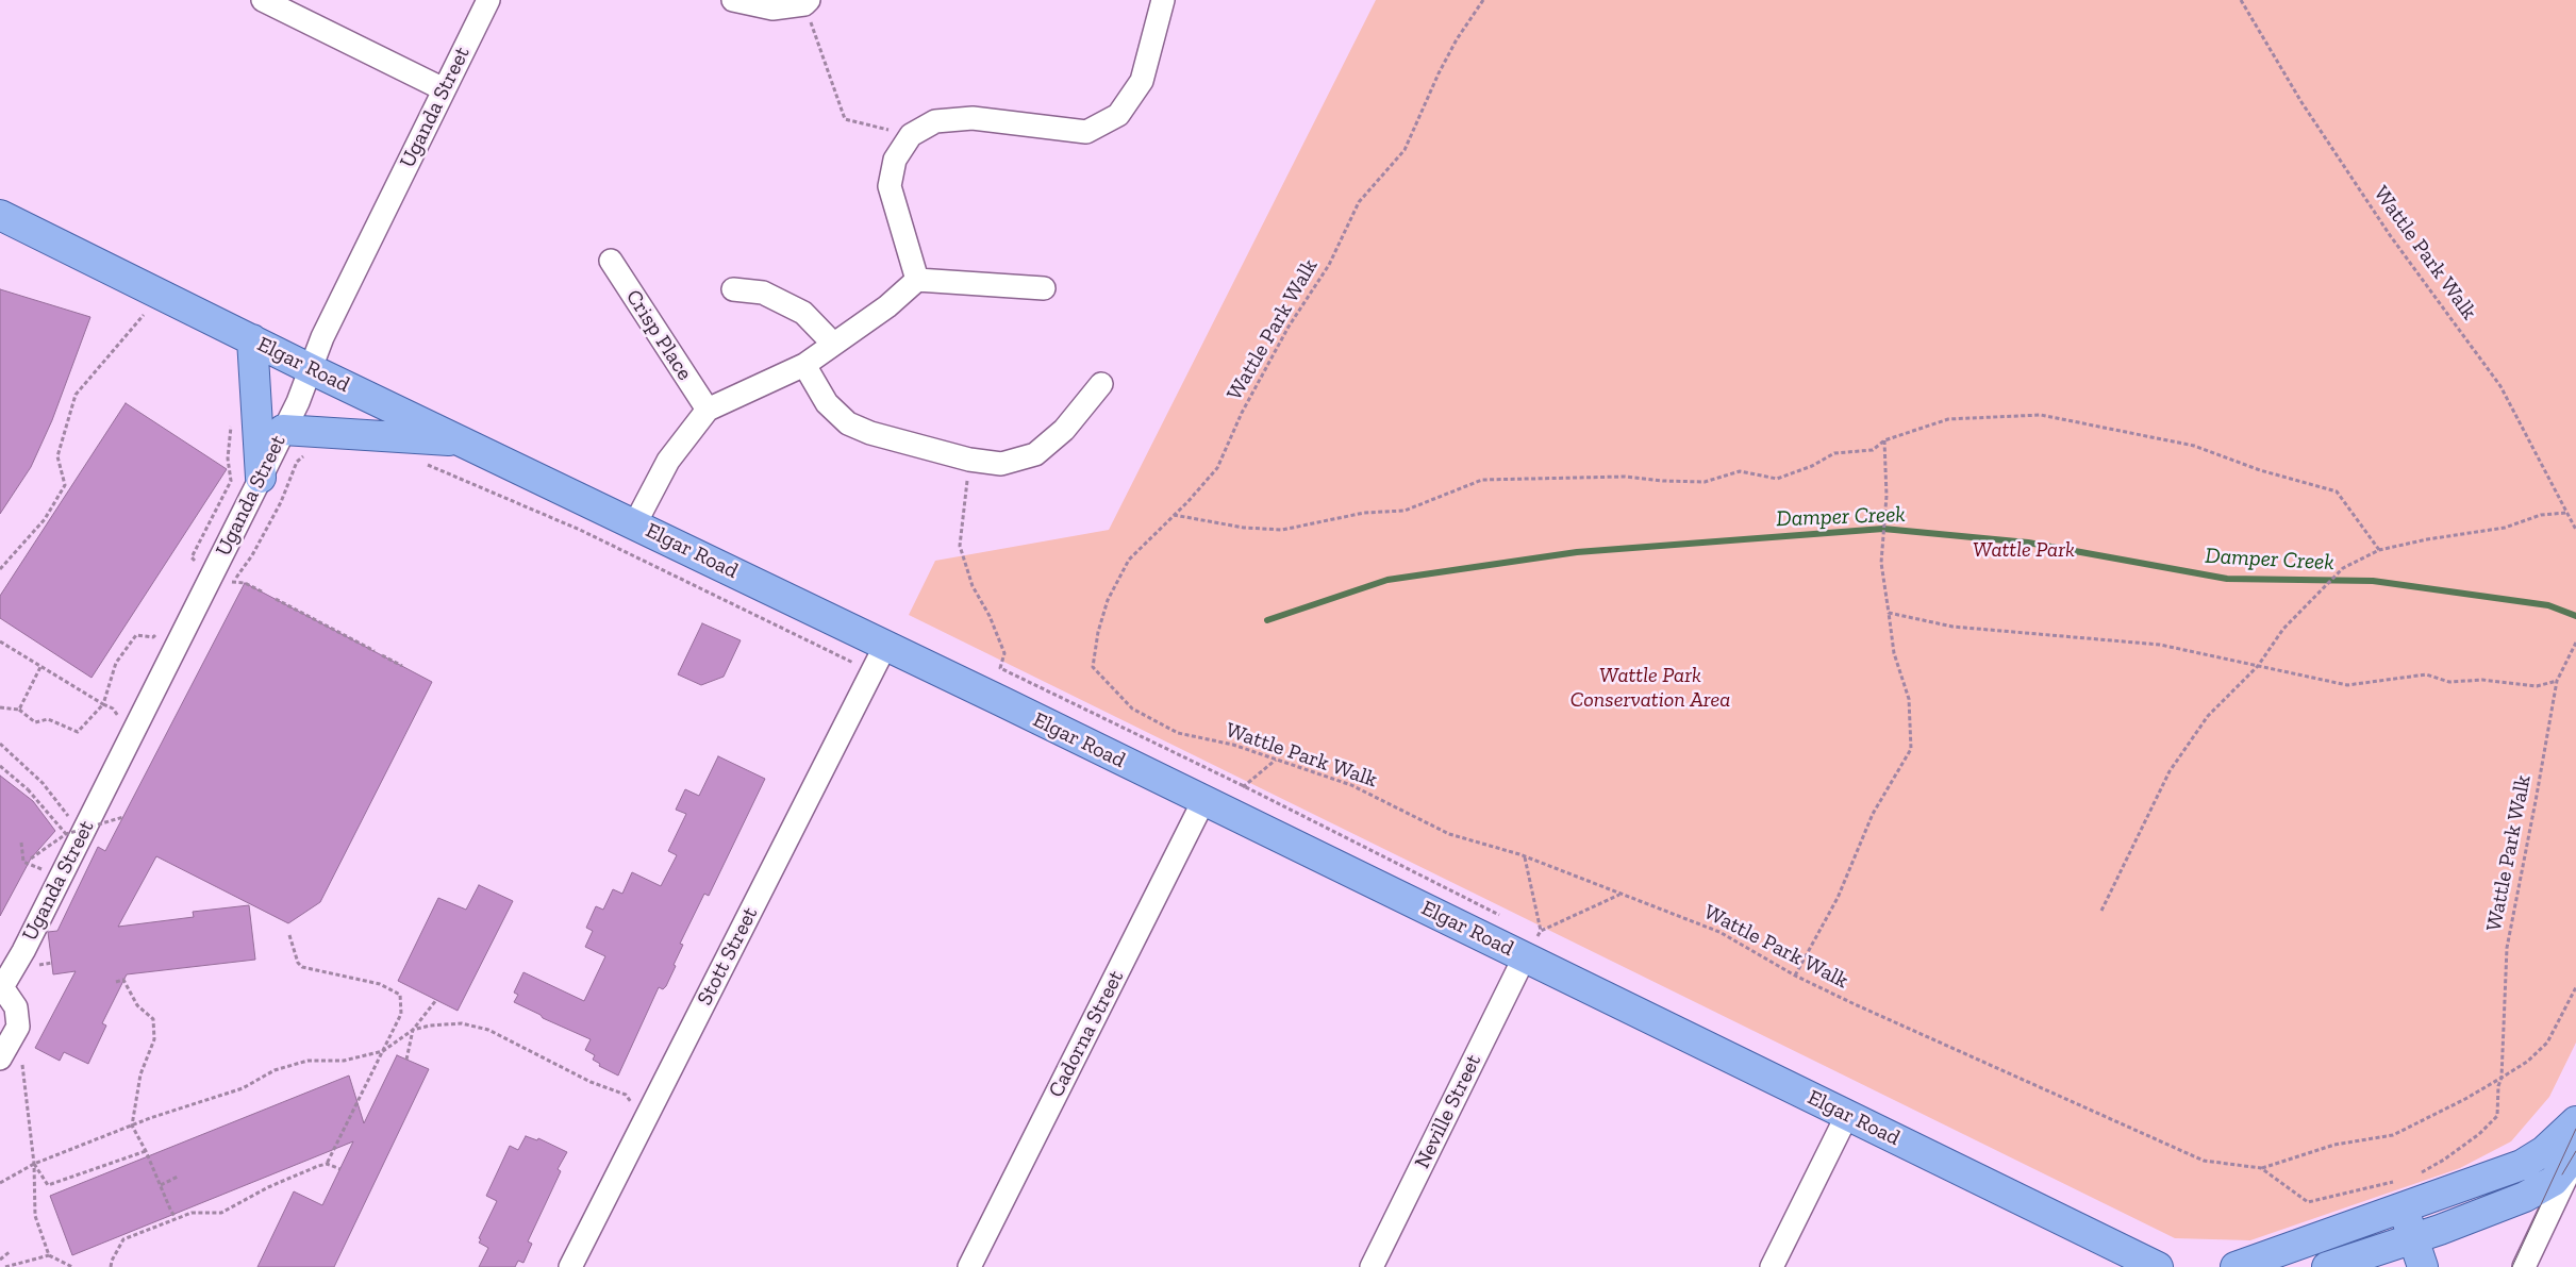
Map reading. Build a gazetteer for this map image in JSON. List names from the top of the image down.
{
  "streets": {
    "main road": ["Elgar Road"],
    "street": [
      "Uganda Street",
      "Crisp Place",
      "Stott Street",
      "Cadorna Street",
      "Neville Street"
    ],
    "path": ["Wattle Park Walk"]
  },
  "crossings": [
    ["Uganda Street", "Elgar Road"],
    ["Elgar Road", "Stott Street"],
    ["Elgar Road", "Cadorna Street"],
    ["Elgar Road", "Neville Street"]
  ],
  "water": ["Damper Creek"],
  "parks": ["Wattle Park", "Wattle Park Conservation Area"]
}
